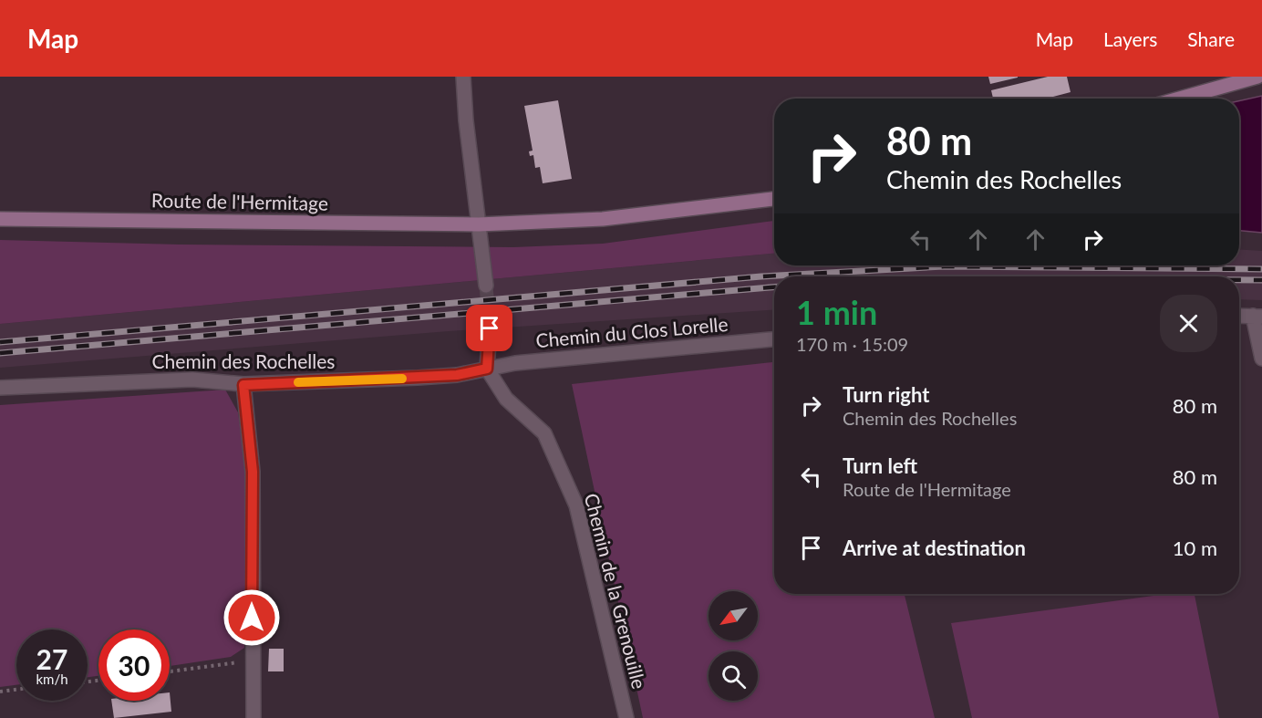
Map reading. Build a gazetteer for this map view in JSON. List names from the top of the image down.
{
  "streets": {
    "street": [
      "Route de l'Hermitage",
      "Chemin du Clos Lorelle",
      "Chemin des Rochelles",
      "Chemin de la Grenouille"
    ]
  },
  "crossings": [
    ["Chemin du Clos Lorelle", "Chemin des Rochelles"],
    ["Chemin du Clos Lorelle", "Chemin de la Grenouille"],
    ["Chemin des Rochelles", "Chemin de la Grenouille"]
  ],
  "north": "bottom left",
  "page": {
    "header": "Map",
    "nav": ["Map", "Layers", "Share"],
    "turn": ["80 m", "Chemin des Rochelles"],
    "heading": ["1 min", "170 m · 15:09"],
    "list": [
      {
        "name": "Turn right",
        "note": "Chemin des Rochelles",
        "value": "80 m"
      },
      {
        "name": "Turn left",
        "note": "Route de l'Hermitage",
        "value": "80 m"
      },
      {
        "name": "Arrive at destination",
        "value": "10 m"
      }
    ],
    "speed": "27 km/h",
    "limit": "30"
  }
}
